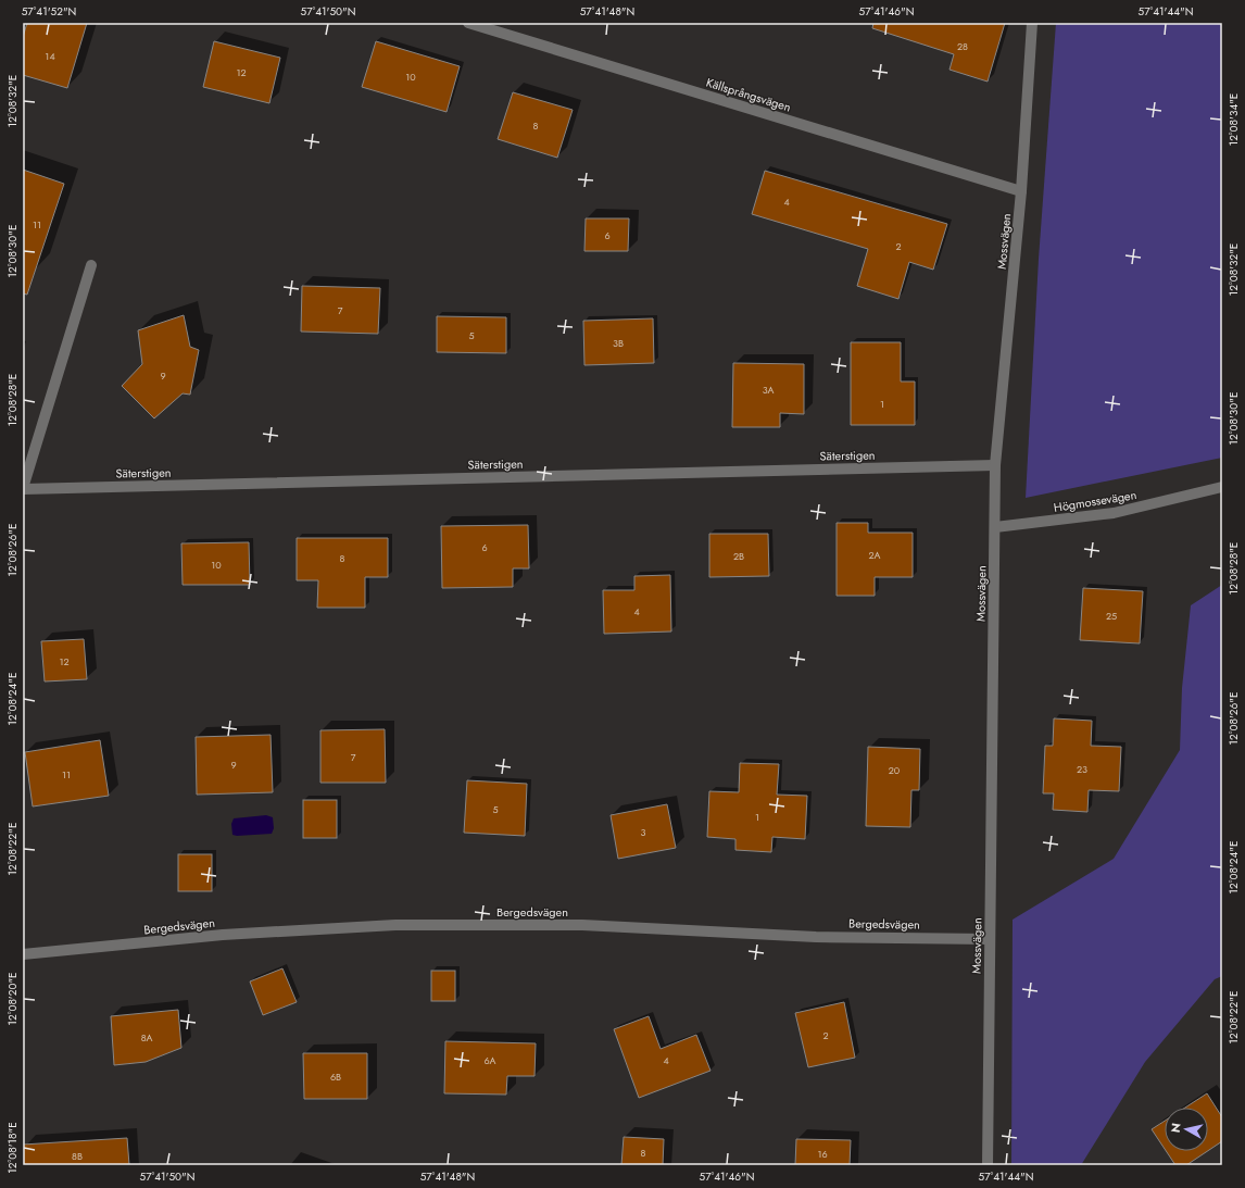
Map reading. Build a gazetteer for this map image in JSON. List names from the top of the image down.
{
  "streets": {
    "street": [
      "Källsprångsvägen",
      "Mossvägen",
      "Säterstigen",
      "Högmossevägen",
      "Bergedsvägen"
    ]
  },
  "crossings": [
    ["Källsprångsvägen", "Mossvägen"],
    ["Mossvägen", "Säterstigen"],
    ["Mossvägen", "Högmossevägen"],
    ["Mossvägen", "Bergedsvägen"]
  ],
  "house_numbers": [
    "28",
    "14",
    "12",
    "10",
    "8",
    "4",
    "11",
    "6",
    "2",
    "7",
    "5",
    "3B",
    "9",
    "3A",
    "1",
    "6",
    "2A",
    "2B",
    "8",
    "10",
    "4",
    "25",
    "12",
    "7",
    "9",
    "23",
    "20",
    "11",
    "5",
    "1",
    "3",
    "2",
    "8A",
    "6A",
    "4",
    "6B",
    "8",
    "16",
    "8B"
  ],
  "north": "left",
  "coordinates": [
    "57°41'52\"N",
    "57°41'50\"N",
    "57°41'48\"N",
    "57°41'46\"N",
    "57°41'44\"N",
    "12°08'32\"E",
    "12°08'34\"E",
    "12°08'30\"E",
    "12°08'28\"E",
    "12°08'26\"E",
    "12°08'24\"E",
    "12°08'22\"E",
    "12°08'20\"E",
    "12°08'18\"E"
  ]
}
